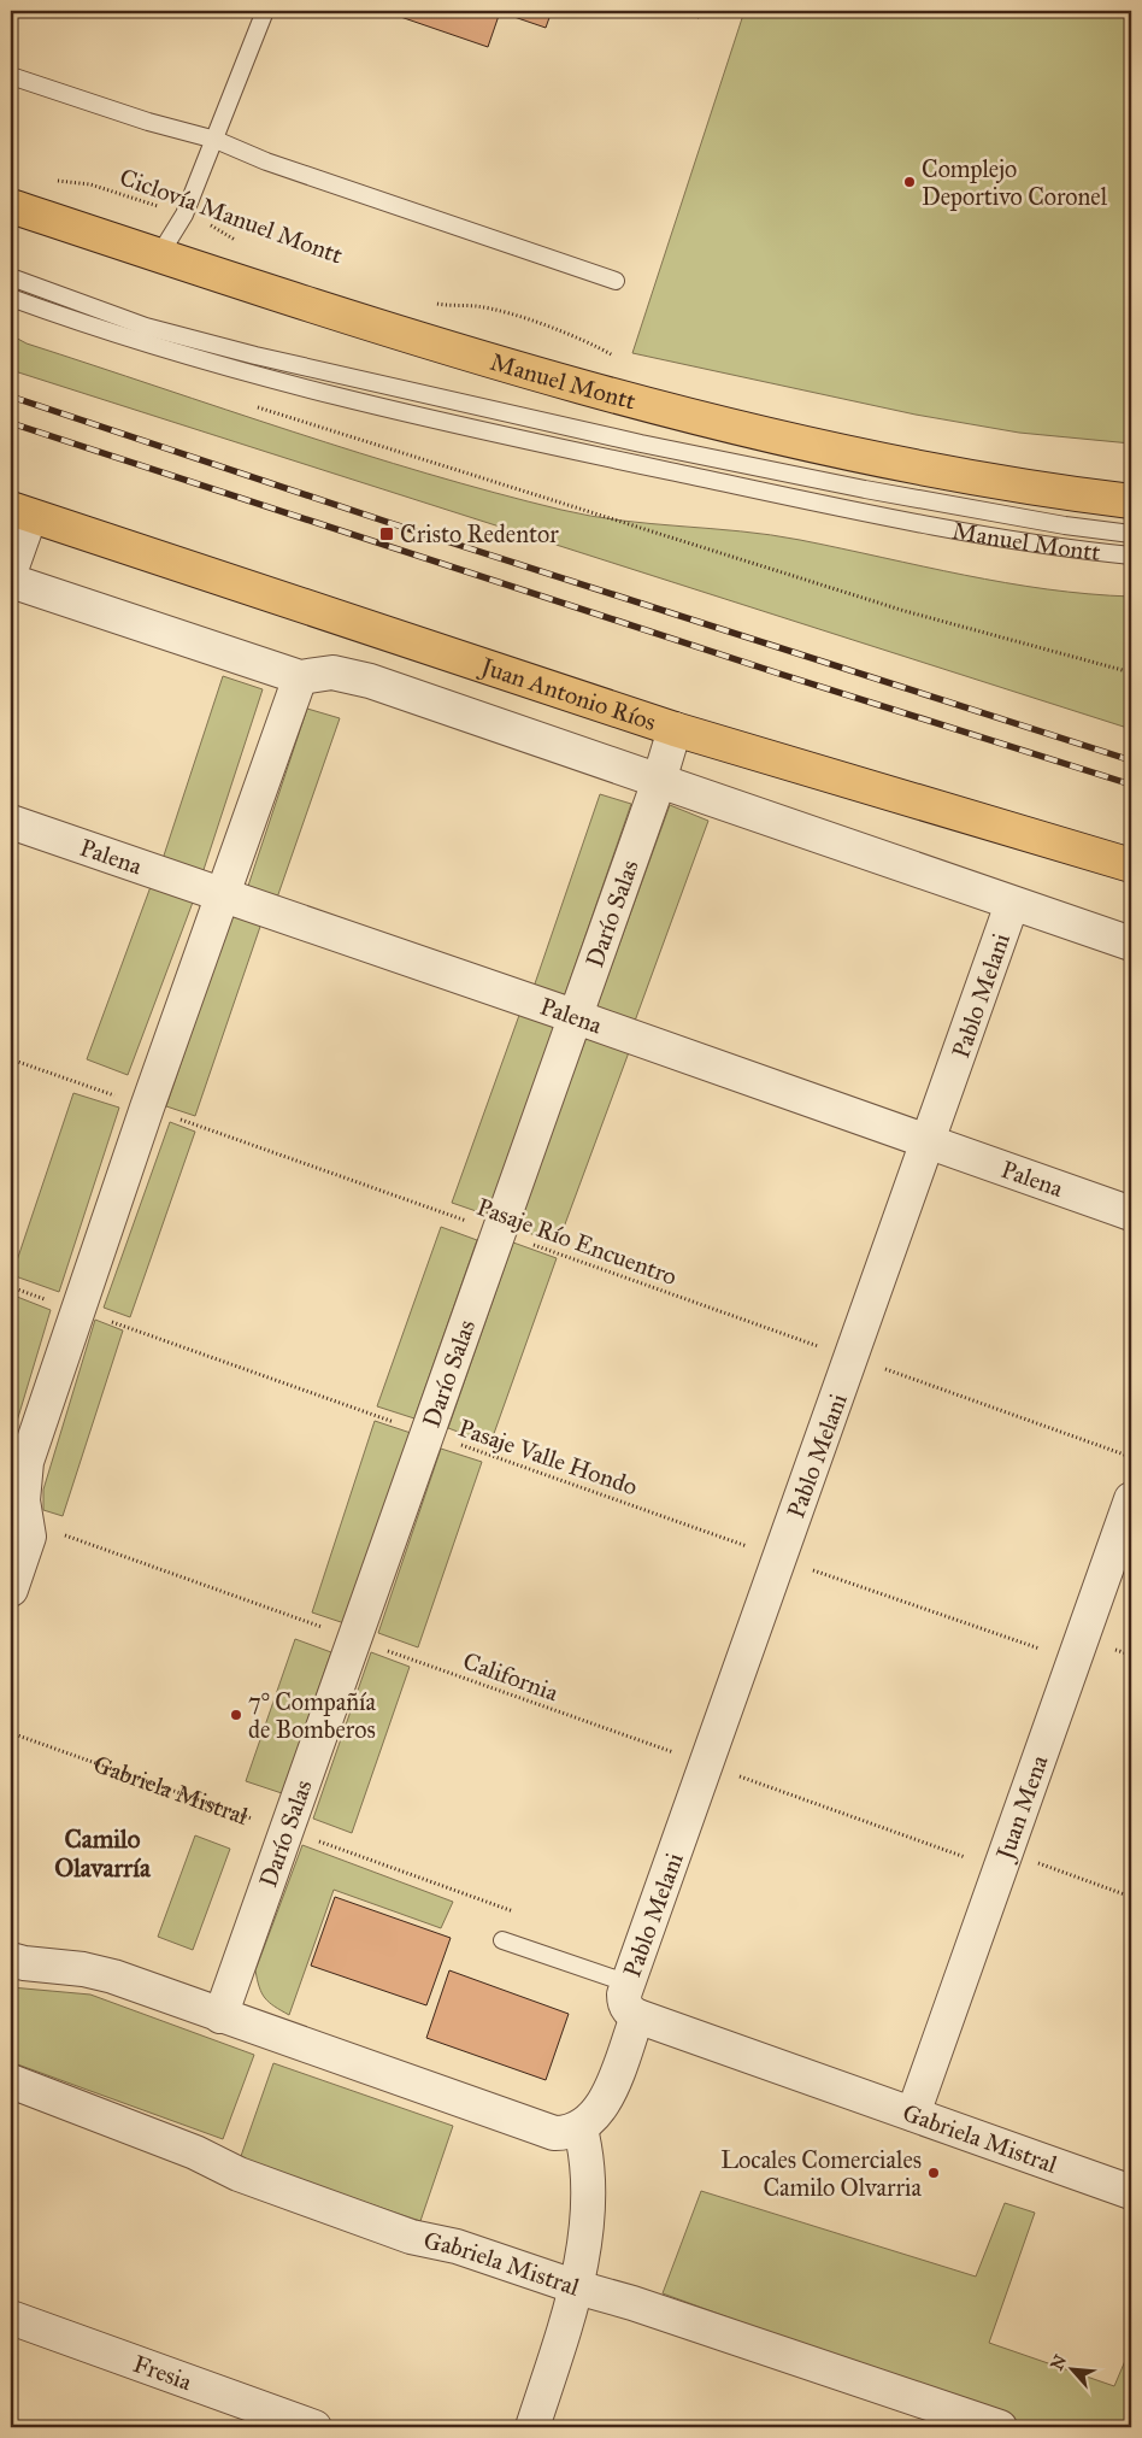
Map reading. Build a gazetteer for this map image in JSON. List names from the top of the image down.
{
  "streets": {
    "main road": ["Manuel Montt", "Juan Antonio Ríos"],
    "street": [
      "Palena",
      "Darío Salas",
      "Pablo Melani",
      "Gabriela Mistral",
      "Juan Mena",
      "Fresia"
    ],
    "path": [
      "Ciclovía Manuel Montt",
      "Pasaje Río Encuentro",
      "Pasaje Valle Hondo",
      "California"
    ]
  },
  "crossings": [
    ["Juan Antonio Ríos", "Darío Salas"],
    ["Palena", "Darío Salas"],
    ["Palena", "Pablo Melani"],
    ["Darío Salas", "Pasaje Río Encuentro"],
    ["Darío Salas", "Pasaje Valle Hondo"],
    ["Darío Salas", "California"],
    ["Darío Salas", "Gabriela Mistral"],
    ["Pablo Melani", "Pasaje Río Encuentro"],
    ["Pablo Melani", "Pasaje Valle Hondo"],
    ["Pablo Melani", "California"],
    ["Pablo Melani", "Gabriela Mistral"],
    ["Pasaje Valle Hondo", "Juan Mena"],
    ["California", "Juan Mena"],
    ["Gabriela Mistral", "Juan Mena"]
  ],
  "districts": ["Camilo Olavarría"],
  "places": {
    "other": ["Complejo Deportivo Coronel", "7° Compañía de Bomberos", "Locales Comerciales Camilo Olvarria"],
    "transit": ["Cristo Redentor"]
  },
  "north": "top left"
}
